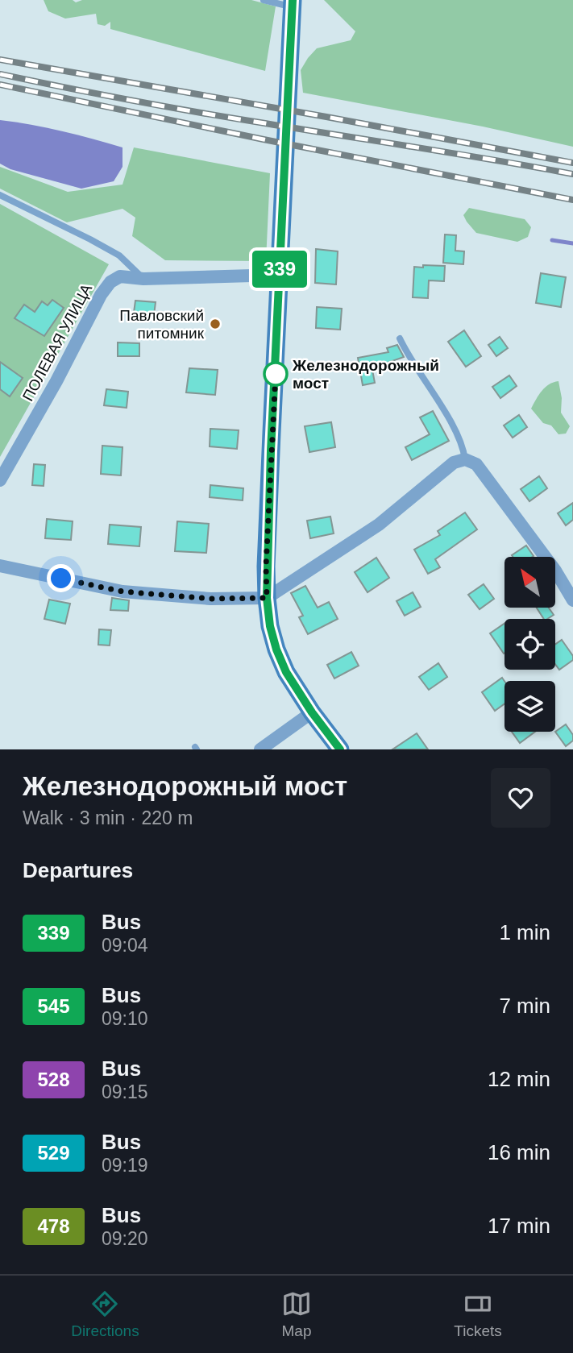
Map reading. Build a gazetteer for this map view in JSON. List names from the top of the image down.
{
  "streets": {
    "street": ["ПОЛЕВАЯ УЛИЦА"]
  },
  "places": ["Павловский питомник", "Железнодорожный мост"],
  "lines": ["bus line 339"],
  "north": "top left",
  "page": {
    "on_map": "339",
    "heading": [
      ["Железнодорожный мост", "Walk · 3 min · 220 m"],
      "Departures"
    ],
    "list": [
      {
        "mark": "339",
        "name": "Bus",
        "note": "09:04",
        "value": "1 min"
      },
      {
        "mark": "545",
        "name": "Bus",
        "note": "09:10",
        "value": "7 min"
      },
      {
        "mark": "528",
        "name": "Bus",
        "note": "09:15",
        "value": "12 min"
      },
      {
        "mark": "529",
        "name": "Bus",
        "note": "09:19",
        "value": "16 min"
      },
      {
        "mark": "478",
        "name": "Bus",
        "note": "09:20",
        "value": "17 min"
      }
    ],
    "tabs": ["Directions", "Map", "Tickets"]
  }
}
